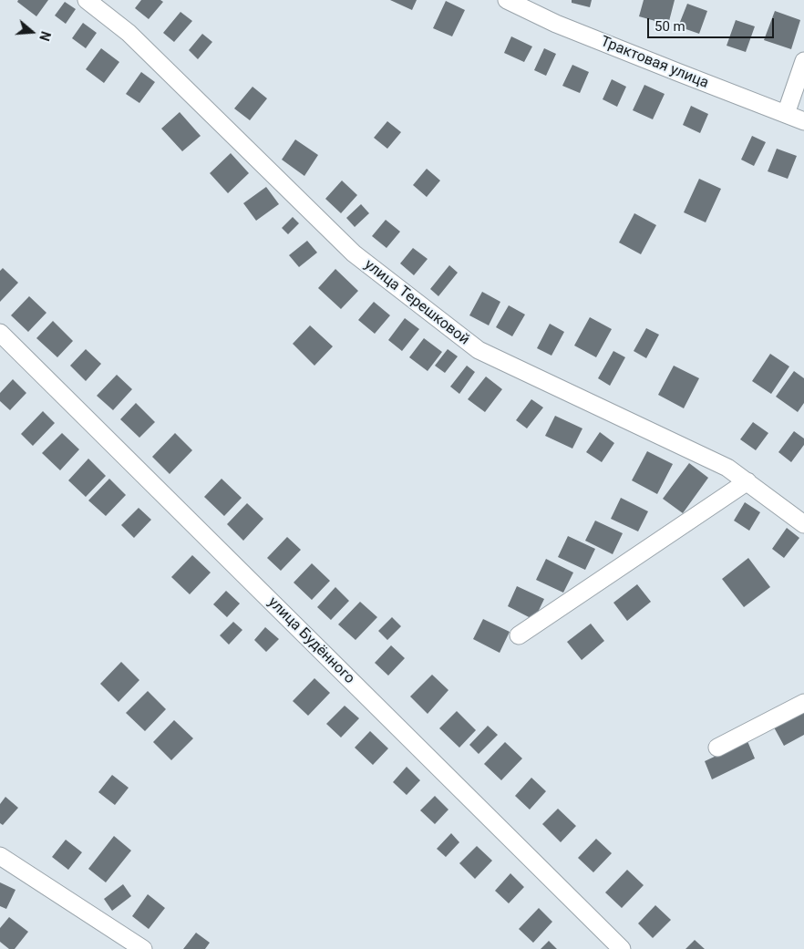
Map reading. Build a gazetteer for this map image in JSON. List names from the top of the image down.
{
  "streets": {
    "street": ["Трактовая улица", "улица Терешковой", "улица Будённого"]
  },
  "scale_bar": "50 m",
  "north": "right"
}
